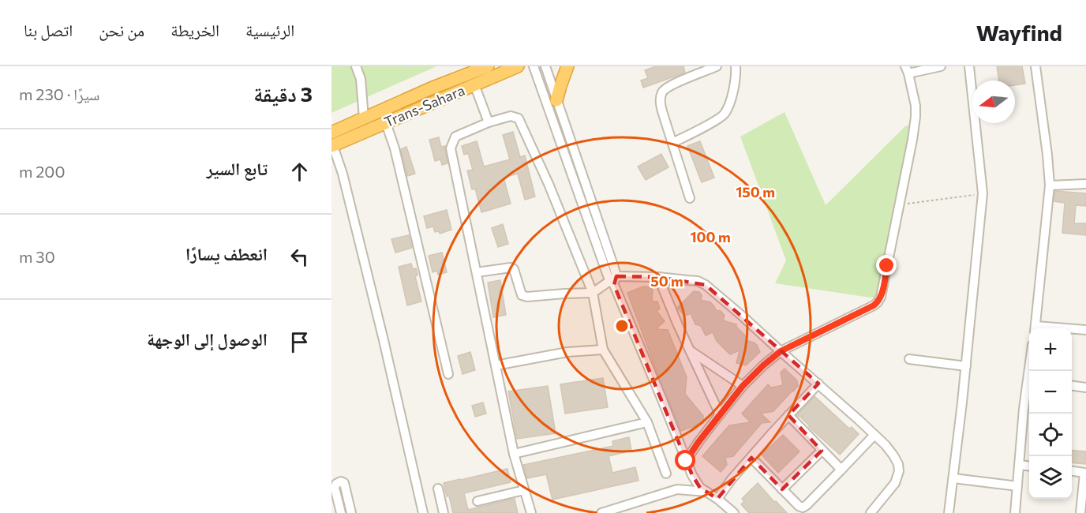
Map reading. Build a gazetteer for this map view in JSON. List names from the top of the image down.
{
  "streets": {
    "highway": ["Trans-Sahara"]
  },
  "north": "left",
  "page": {
    "header": "Wayfind",
    "nav": [
      "الرئيسية",
      "الخريطة",
      "من نحن",
      "اتصل بنا"
    ],
    "heading": ["3 دقيقة", "سيرًا · 230 m"],
    "list": [
      ["تابع السير", "200 m"],
      ["انعطف يسارًا", "30 m"],
      "الوصول إلى الوجهة"
    ],
    "map_buttons": ["+", "−"]
  },
  "rings": ["150 m", "100 m", "50 m"]
}
